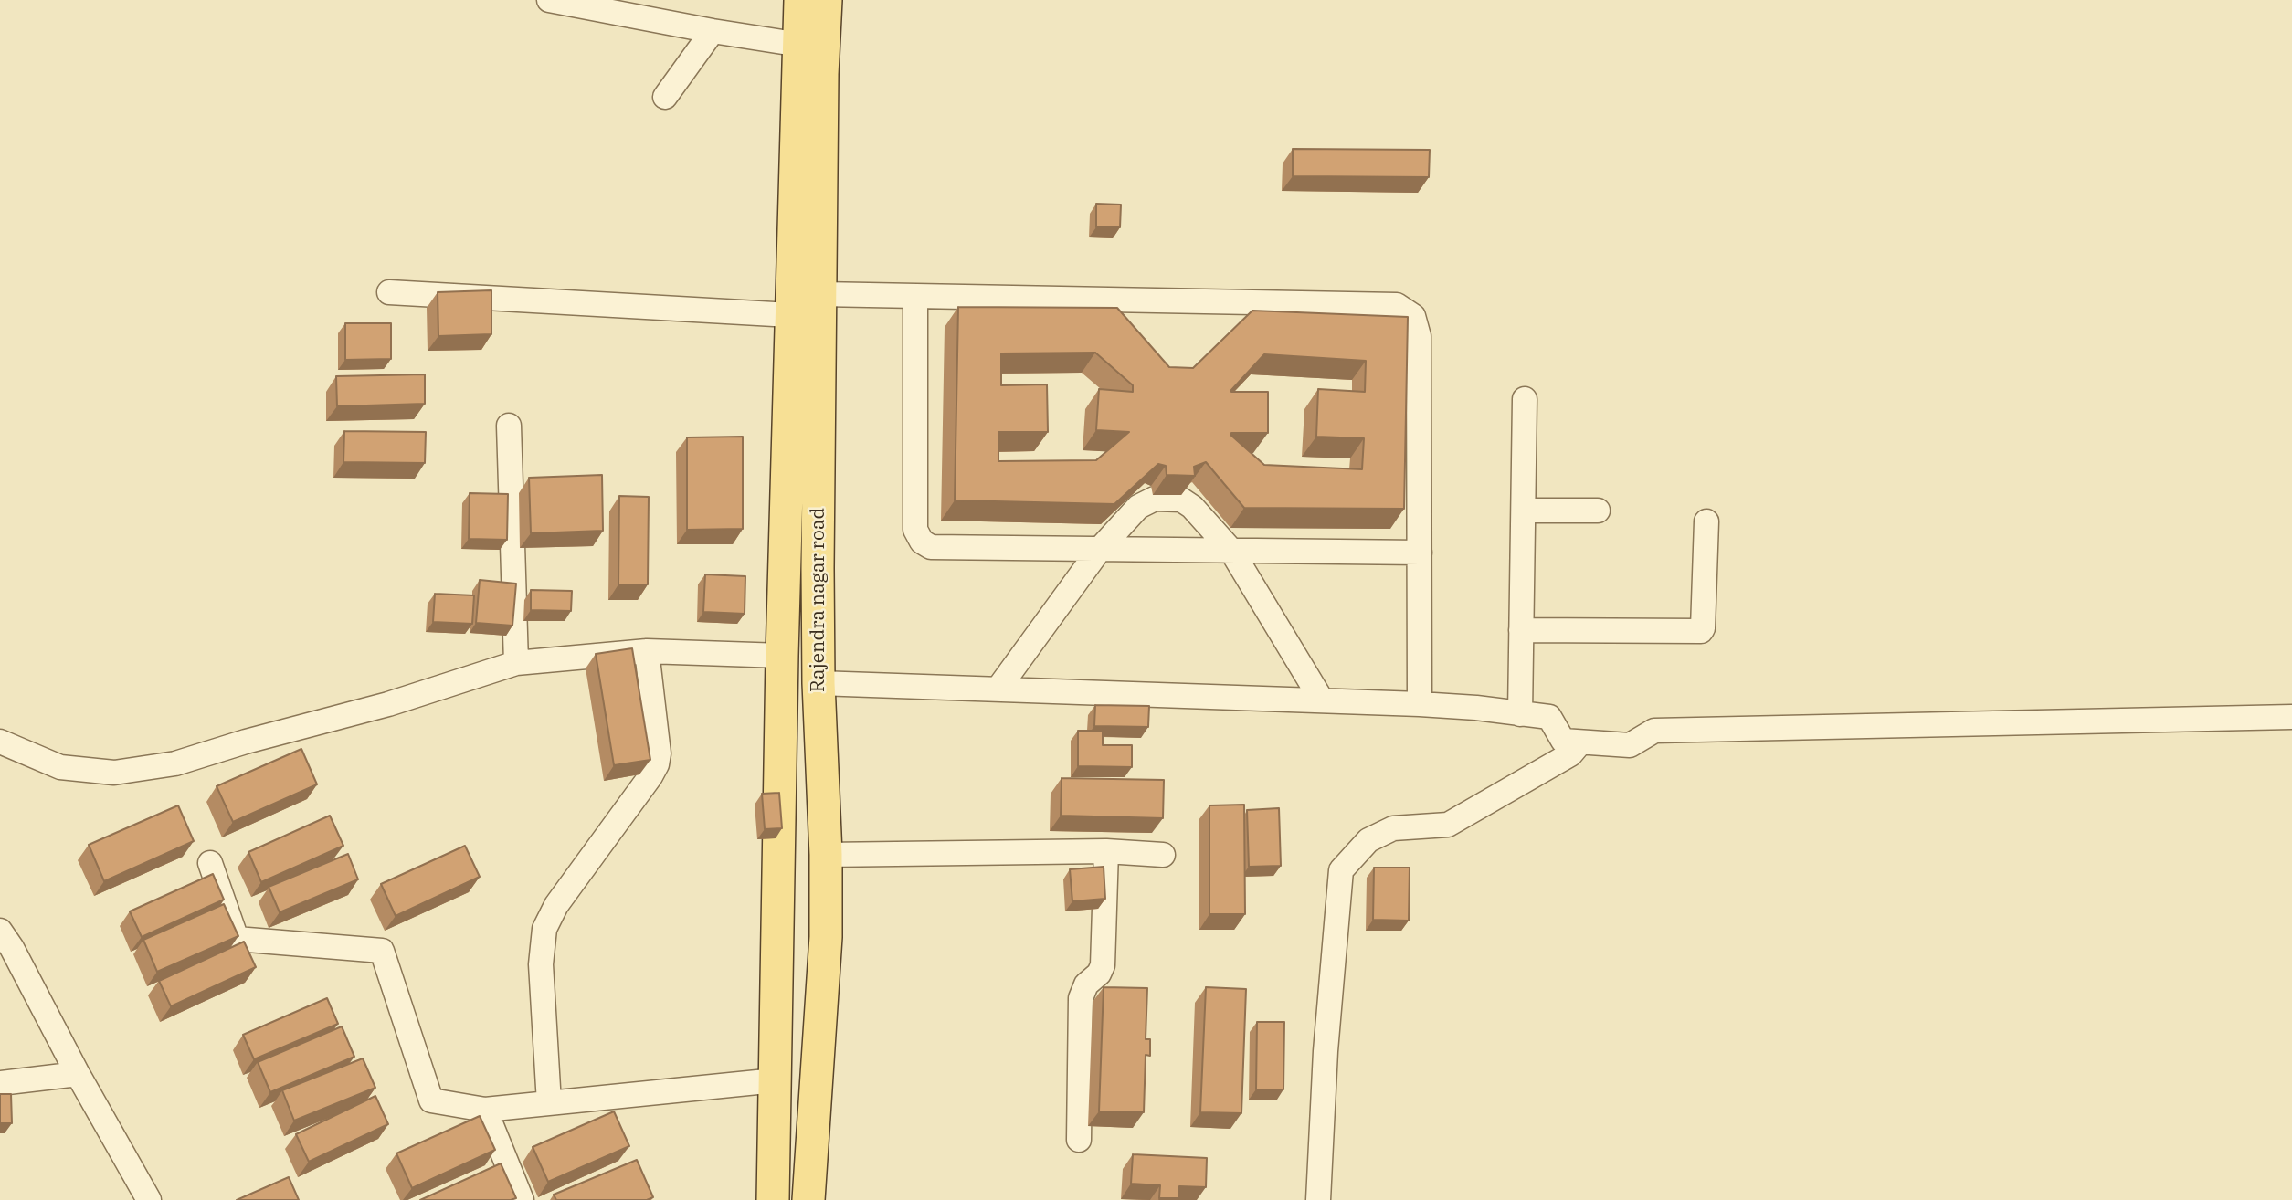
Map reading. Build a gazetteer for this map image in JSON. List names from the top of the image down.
{
  "streets": {
    "main road": ["Rajendra nagar road"]
  }
}
